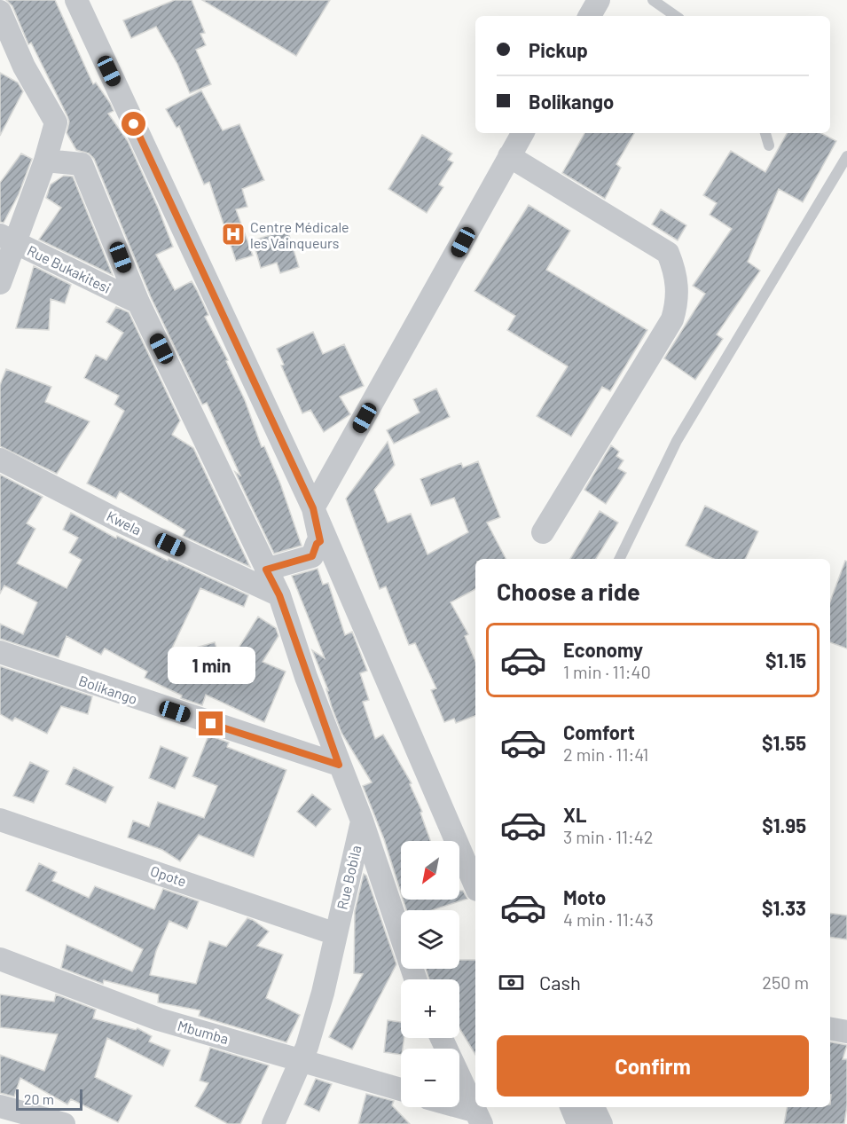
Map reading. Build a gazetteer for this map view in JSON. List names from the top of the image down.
{
  "streets": {
    "street": [
      "Rue Bukakitesi",
      "Kwela",
      "Bolikango",
      "Opote",
      "Rue Bobila",
      "Mbumba"
    ]
  },
  "crossings": [
    ["Opote", "Rue Bobila"],
    ["Rue Bobila", "Mbumba"]
  ],
  "places": {
    "hospital": ["Centre Médicale les Vainqueurs"]
  },
  "scale_bar": "20 m",
  "north": "bottom left",
  "page": {
    "banner": ["Pickup", "Bolikango"],
    "heading": "Choose a ride",
    "list": [
      {
        "name": "Economy",
        "note": "1 min · 11:40",
        "value": "$1.15"
      },
      {
        "name": "Comfort",
        "note": "2 min · 11:41",
        "value": "$1.55"
      },
      {
        "name": "XL",
        "note": "3 min · 11:42",
        "value": "$1.95"
      },
      {
        "name": "Moto",
        "note": "4 min · 11:43",
        "value": "$1.33"
      }
    ],
    "bubble": "1 min",
    "map_buttons": ["+", "−"],
    "pay": ["Cash", "250 m"],
    "buttons": "Confirm",
    "scale": "20 m"
  }
}
